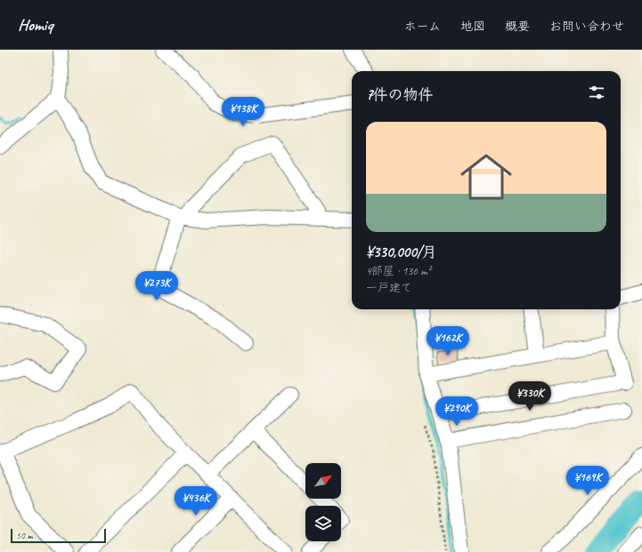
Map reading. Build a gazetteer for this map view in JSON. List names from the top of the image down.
{
  "scale_bar": "50 m",
  "north": "top right",
  "page": {
    "header": "Homiq",
    "nav": [
      "ホーム",
      "地図",
      "概要",
      "お問い合わせ"
    ],
    "heading": "7件の物件",
    "price": [
      "¥138K",
      "¥273K",
      "¥162K",
      "¥330K",
      "¥290K",
      "¥169K",
      "¥436K"
    ],
    "list": [
      {
        "name": "¥330,000/月",
        "note": "4部屋 · 136 m² · 一戸建て"
      }
    ],
    "scale": "50 m"
  }
}
